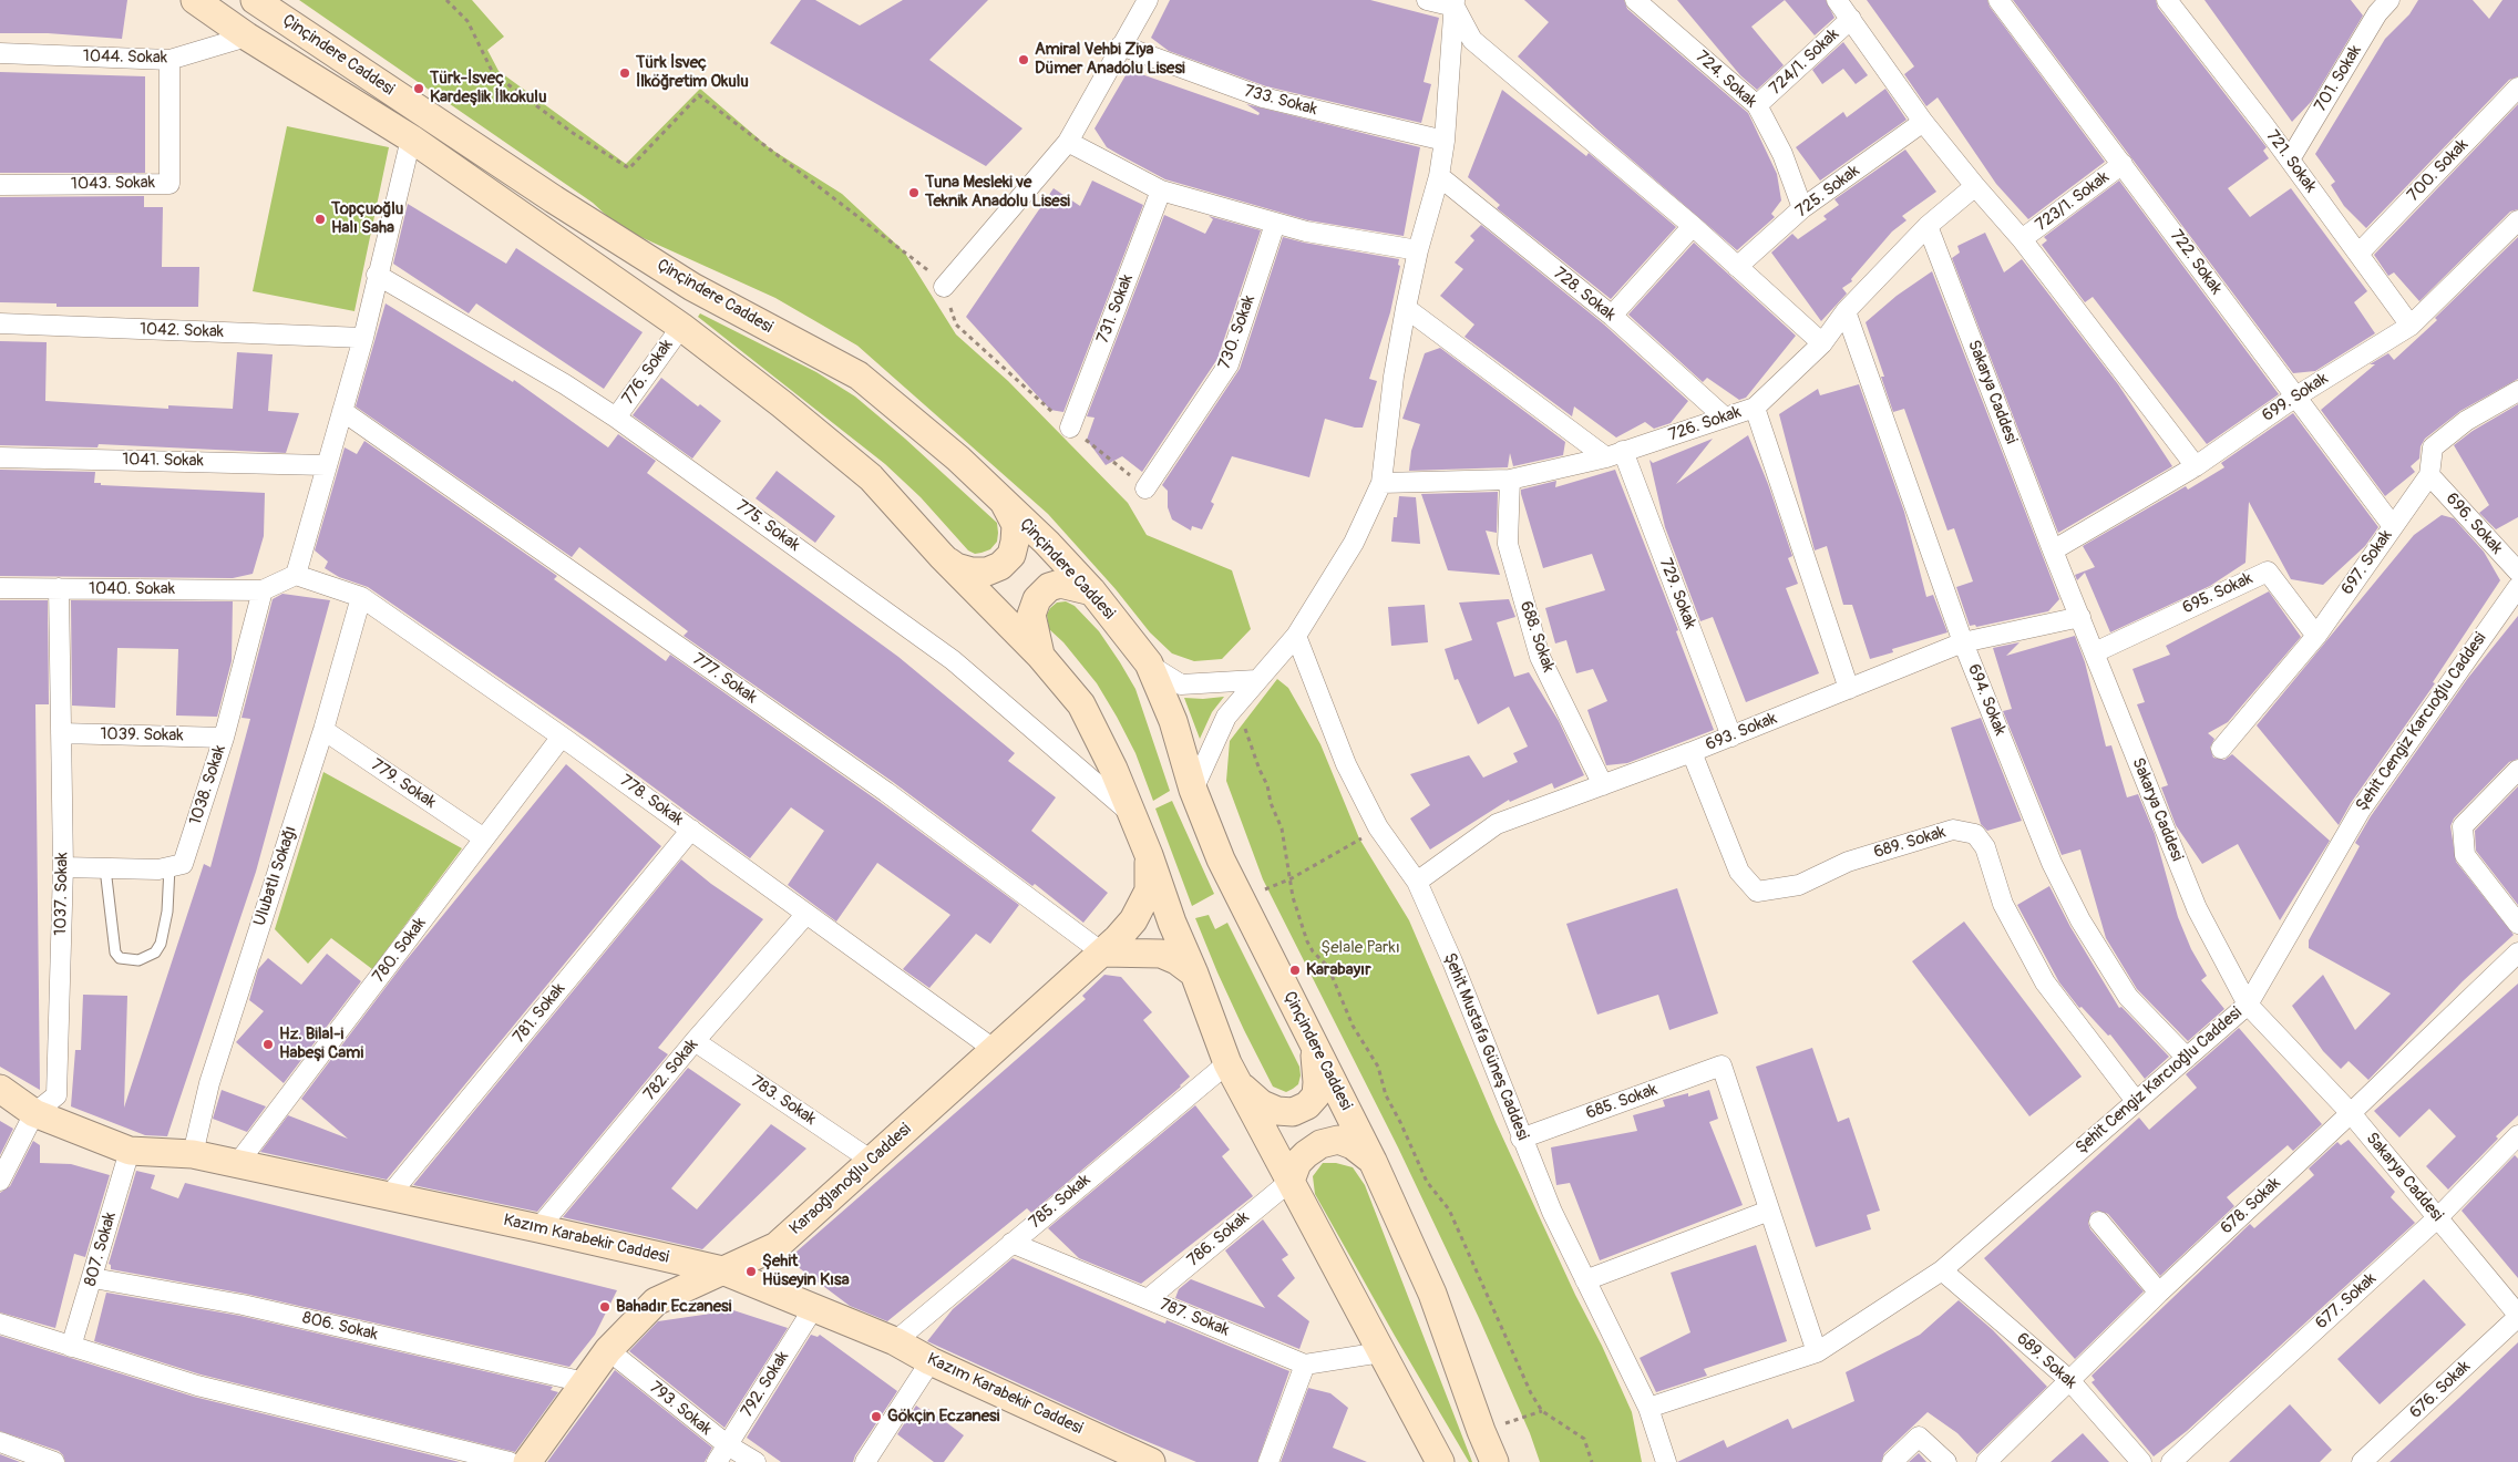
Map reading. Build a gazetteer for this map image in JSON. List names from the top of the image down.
{
  "streets": {
    "main road": ["Çinçindere Caddesi", "Karaoğlanoğlu Caddesi", "Kazım Karabekir Caddesi"],
    "street": [
      "1044. Sokak",
      "724/1. Sokak",
      "701. Sokak",
      "724. Sokak",
      "733. Sokak",
      "721. Sokak",
      "700. Sokak",
      "1043. Sokak",
      "725. Sokak",
      "723/1. Sokak",
      "722. Sokak",
      "728. Sokak",
      "731. Sokak",
      "1042. Sokak",
      "730. Sokak",
      "776. Sokak",
      "Sakarya Caddesi",
      "699. Sokak",
      "726. Sokak",
      "1041. Sokak",
      "696. Sokak",
      "775. Sokak",
      "697. Sokak",
      "1040. Sokak",
      "729. Sokak",
      "695. Sokak",
      "688. Sokak",
      "777. Sokak",
      "694. Sokak",
      "Şehit Cengiz Karcıoğlu Caddesi",
      "693. Sokak",
      "1039. Sokak",
      "779. Sokak",
      "1038. Sokak",
      "778. Sokak",
      "689. Sokak",
      "Ulubatlı Sokağı",
      "1037. Sokak",
      "780. Sokak",
      "781. Sokak",
      "Şehit Mustafa Güneş Caddesi",
      "782. Sokak",
      "783. Sokak",
      "685. Sokak",
      "785. Sokak",
      "678. Sokak",
      "786. Sokak",
      "807. Sokak",
      "677. Sokak",
      "787. Sokak",
      "806. Sokak",
      "792. Sokak",
      "676. Sokak",
      "793. Sokak"
    ]
  },
  "crossings": [
    ["Çinçindere Caddesi", "1044. Sokak"],
    ["Çinçindere Caddesi", "776. Sokak"],
    ["Çinçindere Caddesi", "775. Sokak"],
    ["Çinçindere Caddesi", "Karaoğlanoğlu Caddesi"],
    ["Çinçindere Caddesi", "785. Sokak"],
    ["Çinçindere Caddesi", "786. Sokak"],
    ["1044. Sokak", "1043. Sokak"],
    ["724/1. Sokak", "724. Sokak"],
    ["701. Sokak", "721. Sokak"],
    ["724. Sokak", "725. Sokak"],
    ["721. Sokak", "700. Sokak"],
    ["721. Sokak", "699. Sokak"],
    ["723/1. Sokak", "722. Sokak"],
    ["722. Sokak", "699. Sokak"],
    ["722. Sokak", "697. Sokak"],
    ["728. Sokak", "726. Sokak"],
    ["776. Sokak", "775. Sokak"],
    ["Sakarya Caddesi", "699. Sokak"],
    ["Sakarya Caddesi", "726. Sokak"],
    ["Sakarya Caddesi", "695. Sokak"],
    ["Sakarya Caddesi", "Şehit Cengiz Karcıoğlu Caddesi"],
    ["Sakarya Caddesi", "693. Sokak"],
    ["Sakarya Caddesi", "678. Sokak"],
    ["Sakarya Caddesi", "677. Sokak"],
    ["Sakarya Caddesi", "676. Sokak"],
    ["726. Sokak", "729. Sokak"],
    ["726. Sokak", "688. Sokak"],
    ["726. Sokak", "694. Sokak"],
    ["696. Sokak", "697. Sokak"],
    ["697. Sokak", "695. Sokak"],
    ["1040. Sokak", "1038. Sokak"],
    ["1040. Sokak", "1037. Sokak"],
    ["729. Sokak", "693. Sokak"],
    ["688. Sokak", "693. Sokak"],
    ["777. Sokak", "Karaoğlanoğlu Caddesi"],
    ["694. Sokak", "Şehit Cengiz Karcıoğlu Caddesi"],
    ["694. Sokak", "693. Sokak"],
    ["Şehit Cengiz Karcıoğlu Caddesi", "689. Sokak"],
    ["Şehit Cengiz Karcıoğlu Caddesi", "Şehit Mustafa Güneş Caddesi"],
    ["693. Sokak", "689. Sokak"],
    ["693. Sokak", "Şehit Mustafa Güneş Caddesi"],
    ["1039. Sokak", "1038. Sokak"],
    ["1039. Sokak", "1037. Sokak"],
    ["779. Sokak", "Ulubatlı Sokağı"],
    ["779. Sokak", "780. Sokak"],
    ["778. Sokak", "Ulubatlı Sokağı"],
    ["778. Sokak", "780. Sokak"],
    ["778. Sokak", "781. Sokak"],
    ["778. Sokak", "782. Sokak"],
    ["778. Sokak", "Karaoğlanoğlu Caddesi"],
    ["689. Sokak", "678. Sokak"],
    ["Ulubatlı Sokağı", "Kazım Karabekir Caddesi"],
    ["1037. Sokak", "Kazım Karabekir Caddesi"],
    ["780. Sokak", "Kazım Karabekir Caddesi"],
    ["781. Sokak", "Kazım Karabekir Caddesi"],
    ["Şehit Mustafa Güneş Caddesi", "685. Sokak"],
    ["782. Sokak", "783. Sokak"],
    ["782. Sokak", "Kazım Karabekir Caddesi"],
    ["783. Sokak", "Karaoğlanoğlu Caddesi"],
    ["Karaoğlanoğlu Caddesi", "Kazım Karabekir Caddesi"],
    ["Karaoğlanoğlu Caddesi", "806. Sokak"],
    ["Karaoğlanoğlu Caddesi", "793. Sokak"],
    ["785. Sokak", "Kazım Karabekir Caddesi"],
    ["785. Sokak", "787. Sokak"],
    ["Kazım Karabekir Caddesi", "807. Sokak"],
    ["Kazım Karabekir Caddesi", "792. Sokak"],
    ["786. Sokak", "787. Sokak"],
    ["807. Sokak", "806. Sokak"],
    ["792. Sokak", "793. Sokak"]
  ],
  "parks": ["Şelale Parkı"],
  "places": [
    "Amiral Vehbi Ziya Dümer Anadolu Lisesi",
    "Türk İsveç İlköğretim Okulu",
    "Türk-İsveç Kardeşlik İlkokulu",
    "Tuna Mesleki ve Teknik Anadolu Lisesi",
    "Topçuoğlu Halı Saha",
    "Karabayır",
    "Hz. Bilal-i Habeşi Cami",
    "Şehit Hüseyin Kısa",
    "Bahadır Eczanesi",
    "Gökçin Eczanesi"
  ]
}
